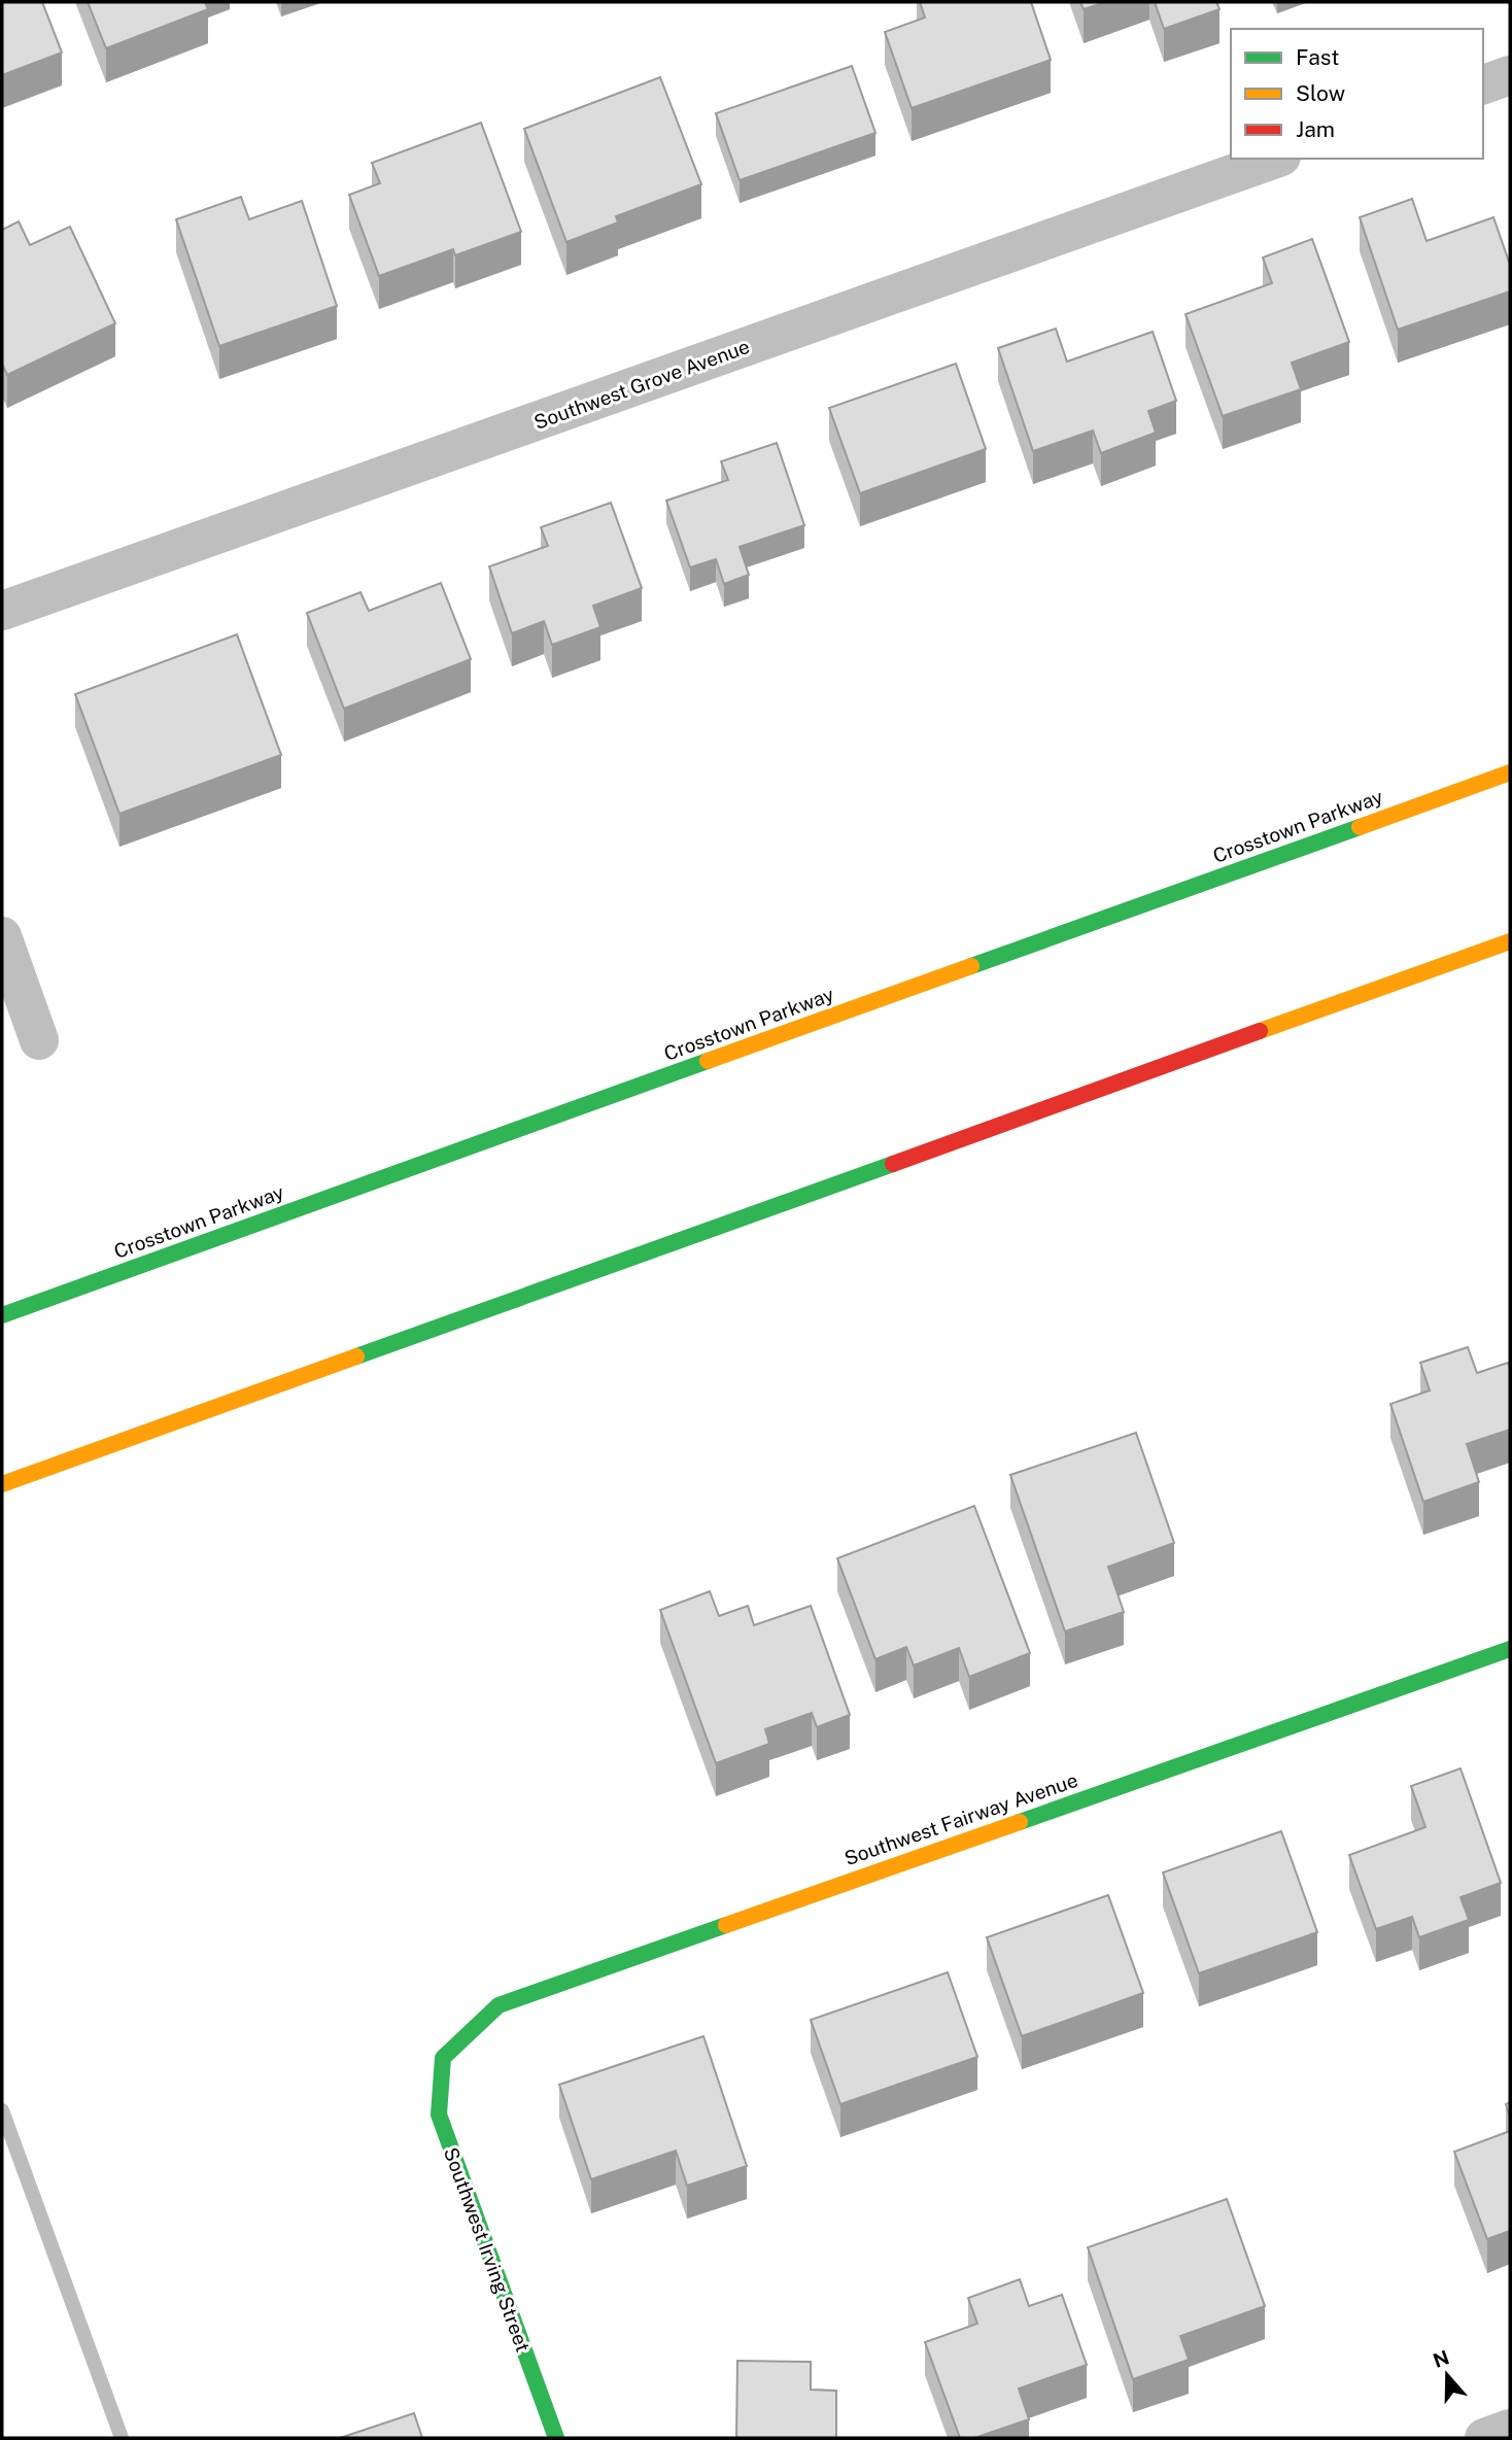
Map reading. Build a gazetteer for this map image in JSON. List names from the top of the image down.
{
  "streets": {
    "main road": ["Crosstown Parkway", "Southwest Fairway Avenue", "Southwest Irving Street"],
    "street": ["Southwest Grove Avenue"]
  },
  "crossings": [
    ["Southwest Fairway Avenue", "Southwest Irving Street"]
  ],
  "legend": ["Fast", "Slow", "Jam"],
  "north": "top"
}
